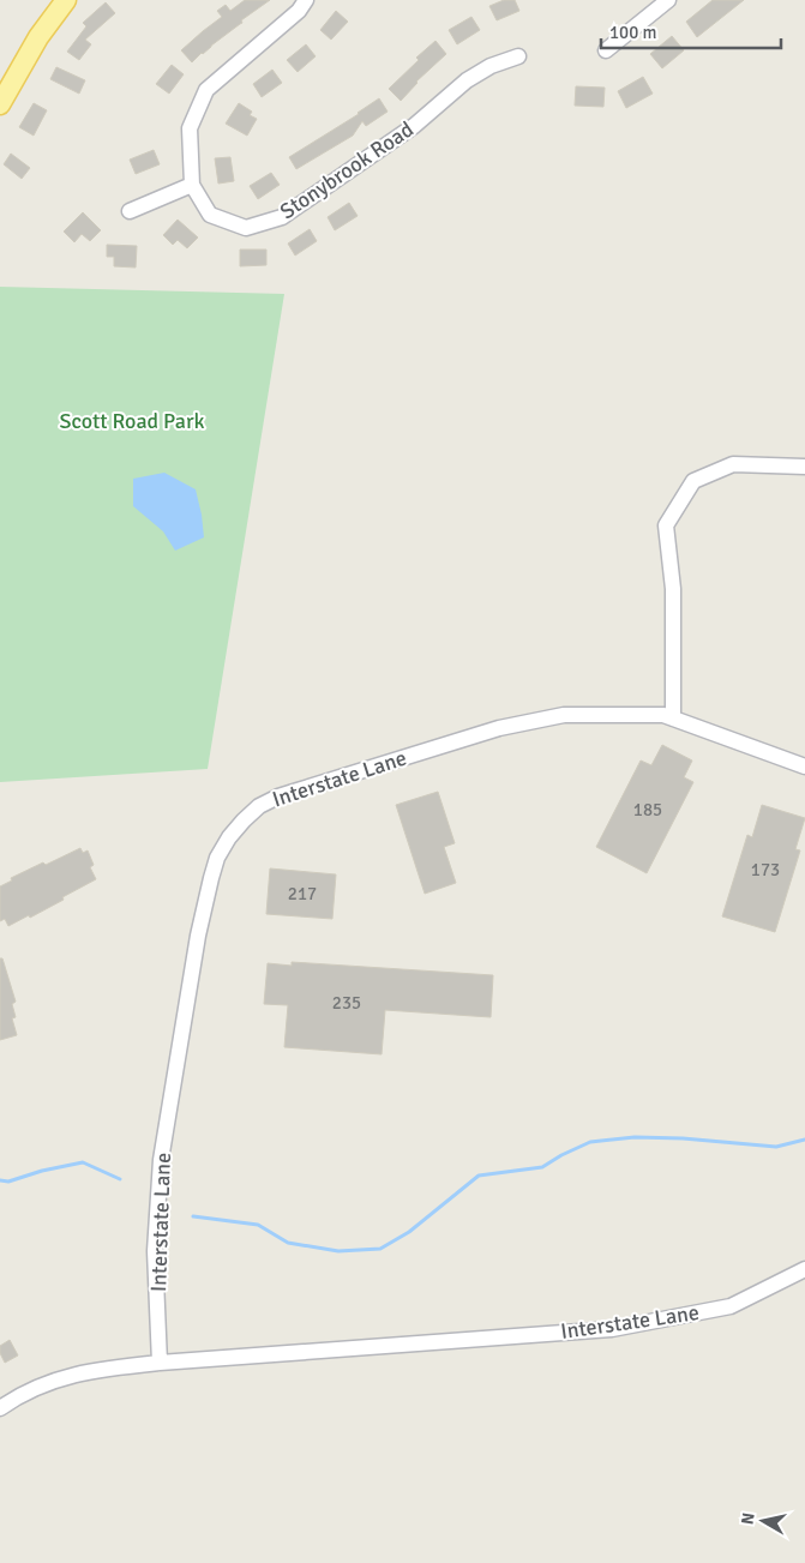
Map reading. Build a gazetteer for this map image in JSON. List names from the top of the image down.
{
  "streets": {
    "street": ["Stonybrook Road", "Interstate Lane"]
  },
  "parks": ["Scott Road Park"],
  "house_numbers": [
    "185",
    "173",
    "217",
    "235"
  ],
  "scale_bar": "100 m",
  "north": "left"
}
